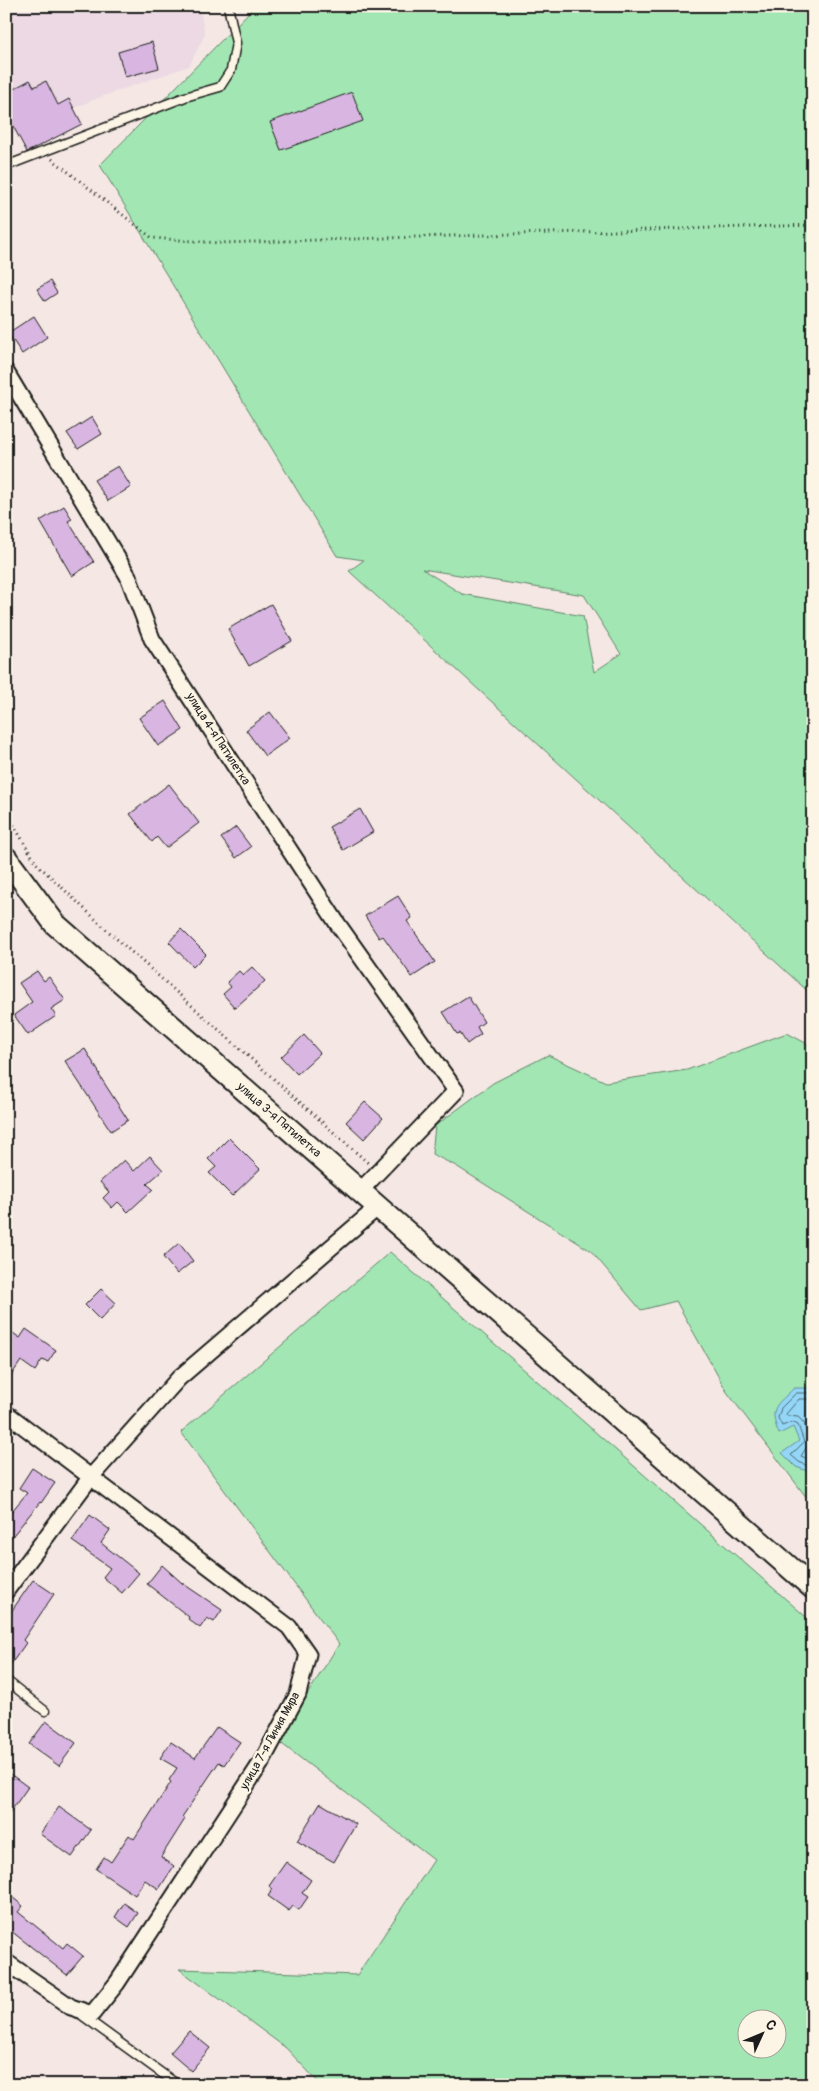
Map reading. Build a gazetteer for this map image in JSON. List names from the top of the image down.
{
  "streets": {
    "main road": ["улица 3-я Пятилетка"],
    "street": ["улица 4-я Пятилетка", "улица 7-я Линия Мира"]
  },
  "north": "top right"
}
